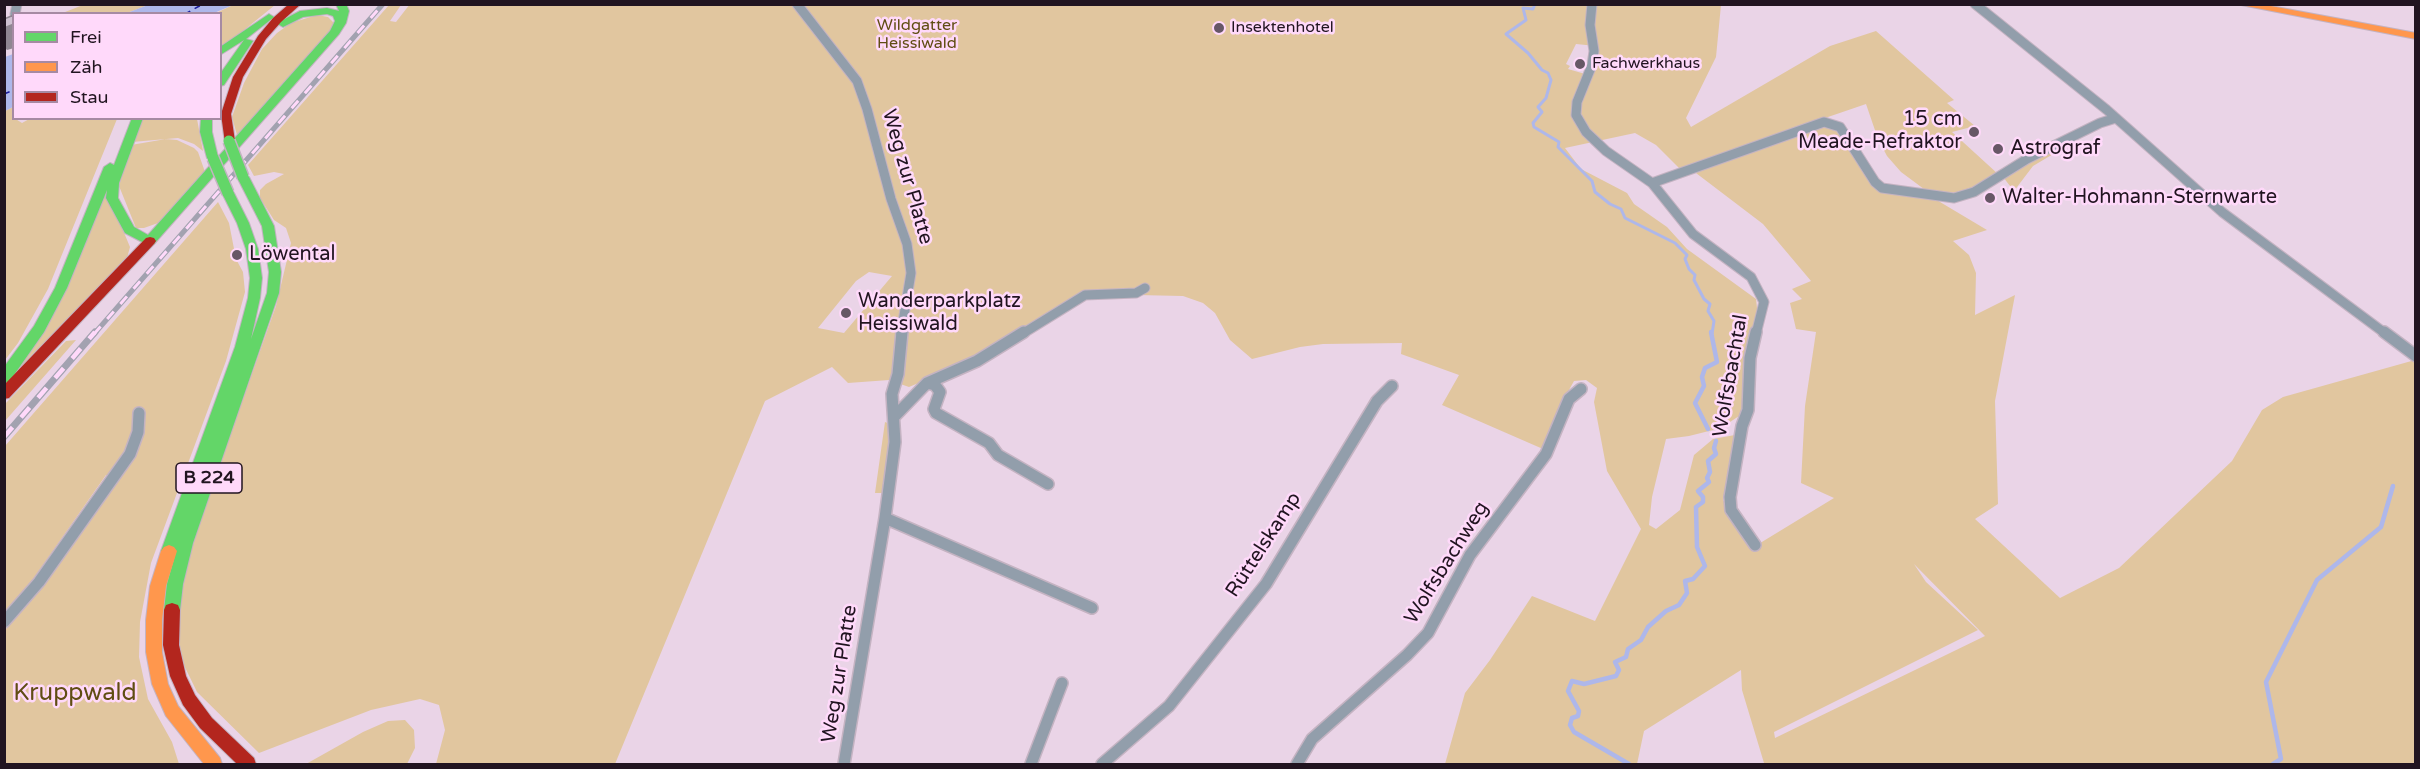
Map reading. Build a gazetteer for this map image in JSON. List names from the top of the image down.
{
  "streets": {
    "main road": ["B 224"],
    "street": [
      "Weg zur Platte",
      "Wolfsbachtal",
      "Rüttelskamp",
      "Wolfsbachweg"
    ]
  },
  "parks": ["Wildgatter Heissiwald", "Kruppwald"],
  "places": [
    "Insektenhotel",
    "Fachwerkhaus",
    "15 cm Meade-Refraktor",
    "Astrograf",
    "Walter-Hohmann-Sternwarte",
    "Löwental",
    "Wanderparkplatz Heissiwald"
  ],
  "legend": ["Frei", "Zäh", "Stau"]
}
